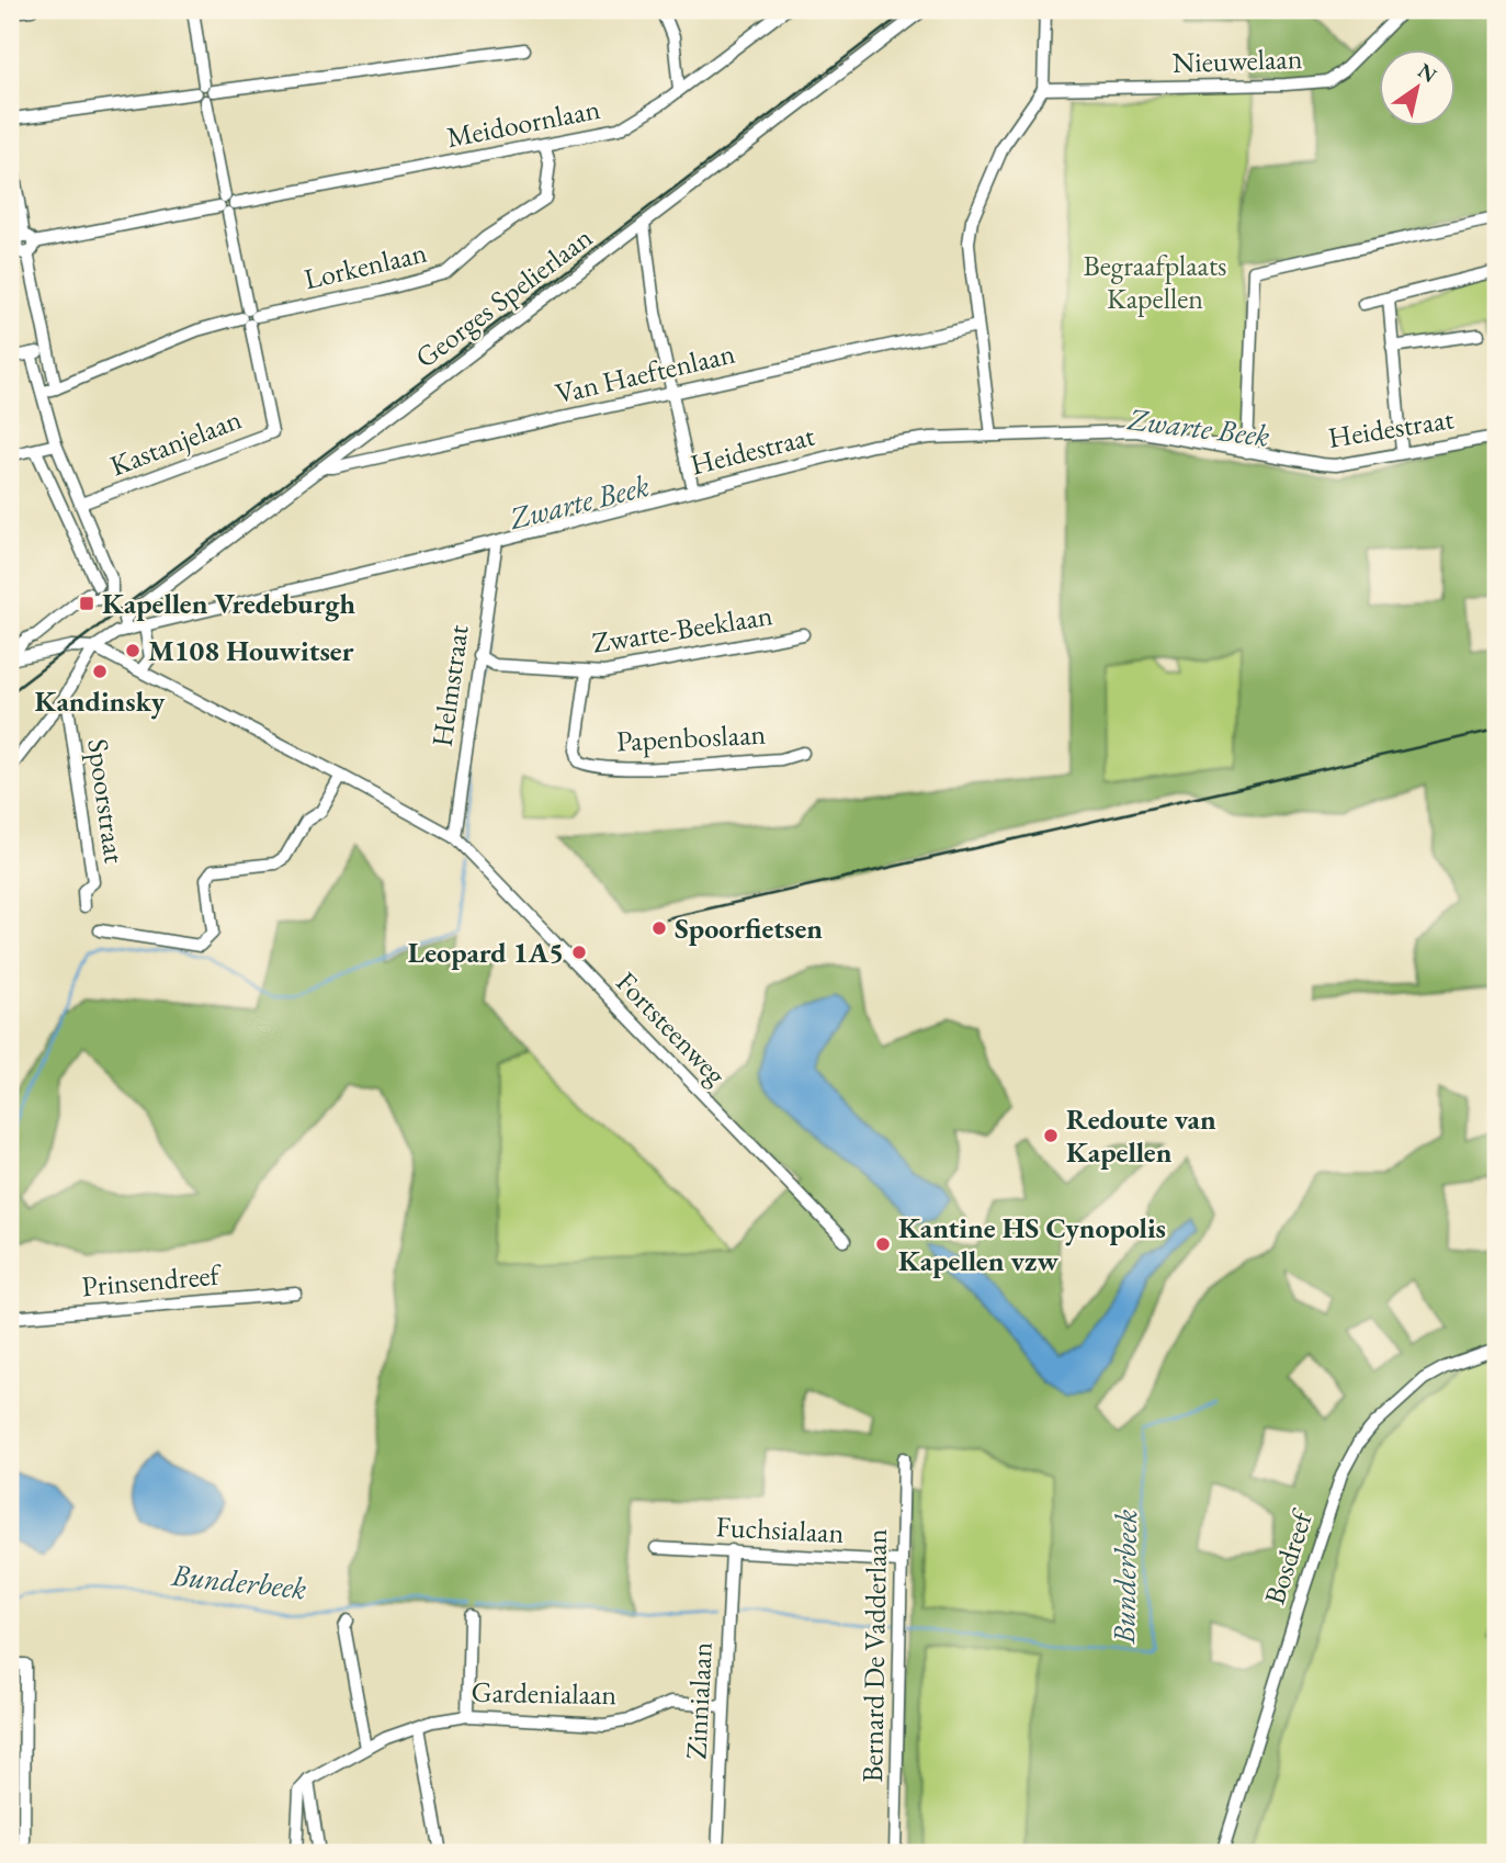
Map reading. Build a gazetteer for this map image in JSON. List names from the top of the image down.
{
  "streets": {
    "street": [
      "Nieuwelaan",
      "Meidoornlaan",
      "Lorkenlaan",
      "Georges Spelierlaan",
      "Van Haeftenlaan",
      "Heidestraat",
      "Kastanjelaan",
      "Zwarte-Beeklaan",
      "Helmstraat",
      "Papenboslaan",
      "Spoorstraat",
      "Fortsteenweg",
      "Prinsendreef",
      "Fuchsialaan",
      "Bosdreef",
      "Bernard De Vadderlaan",
      "Gardenialaan",
      "Zinnialaan"
    ]
  },
  "crossings": [
    ["Meidoornlaan", "Lorkenlaan"],
    ["Meidoornlaan", "Kastanjelaan"],
    ["Lorkenlaan", "Kastanjelaan"],
    ["Georges Spelierlaan", "Van Haeftenlaan"],
    ["Georges Spelierlaan", "Heidestraat"],
    ["Heidestraat", "Helmstraat"],
    ["Heidestraat", "Fortsteenweg"],
    ["Zwarte-Beeklaan", "Helmstraat"],
    ["Zwarte-Beeklaan", "Papenboslaan"],
    ["Helmstraat", "Fortsteenweg"],
    ["Fuchsialaan", "Bernard De Vadderlaan"],
    ["Fuchsialaan", "Zinnialaan"],
    ["Gardenialaan", "Zinnialaan"]
  ],
  "water": ["Zwarte Beek", "Bunderbeek"],
  "parks": ["Begraafplaats Kapellen"],
  "places": {
    "transit": ["Kapellen Vredeburgh"],
    "other": [
      "M108 Houwitser",
      "Kandinsky",
      "Spoorfietsen",
      "Leopard 1A5",
      "Redoute van Kapellen",
      "Kantine HS Cynopolis Kapellen vzw"
    ]
  },
  "north": "top right"
}
